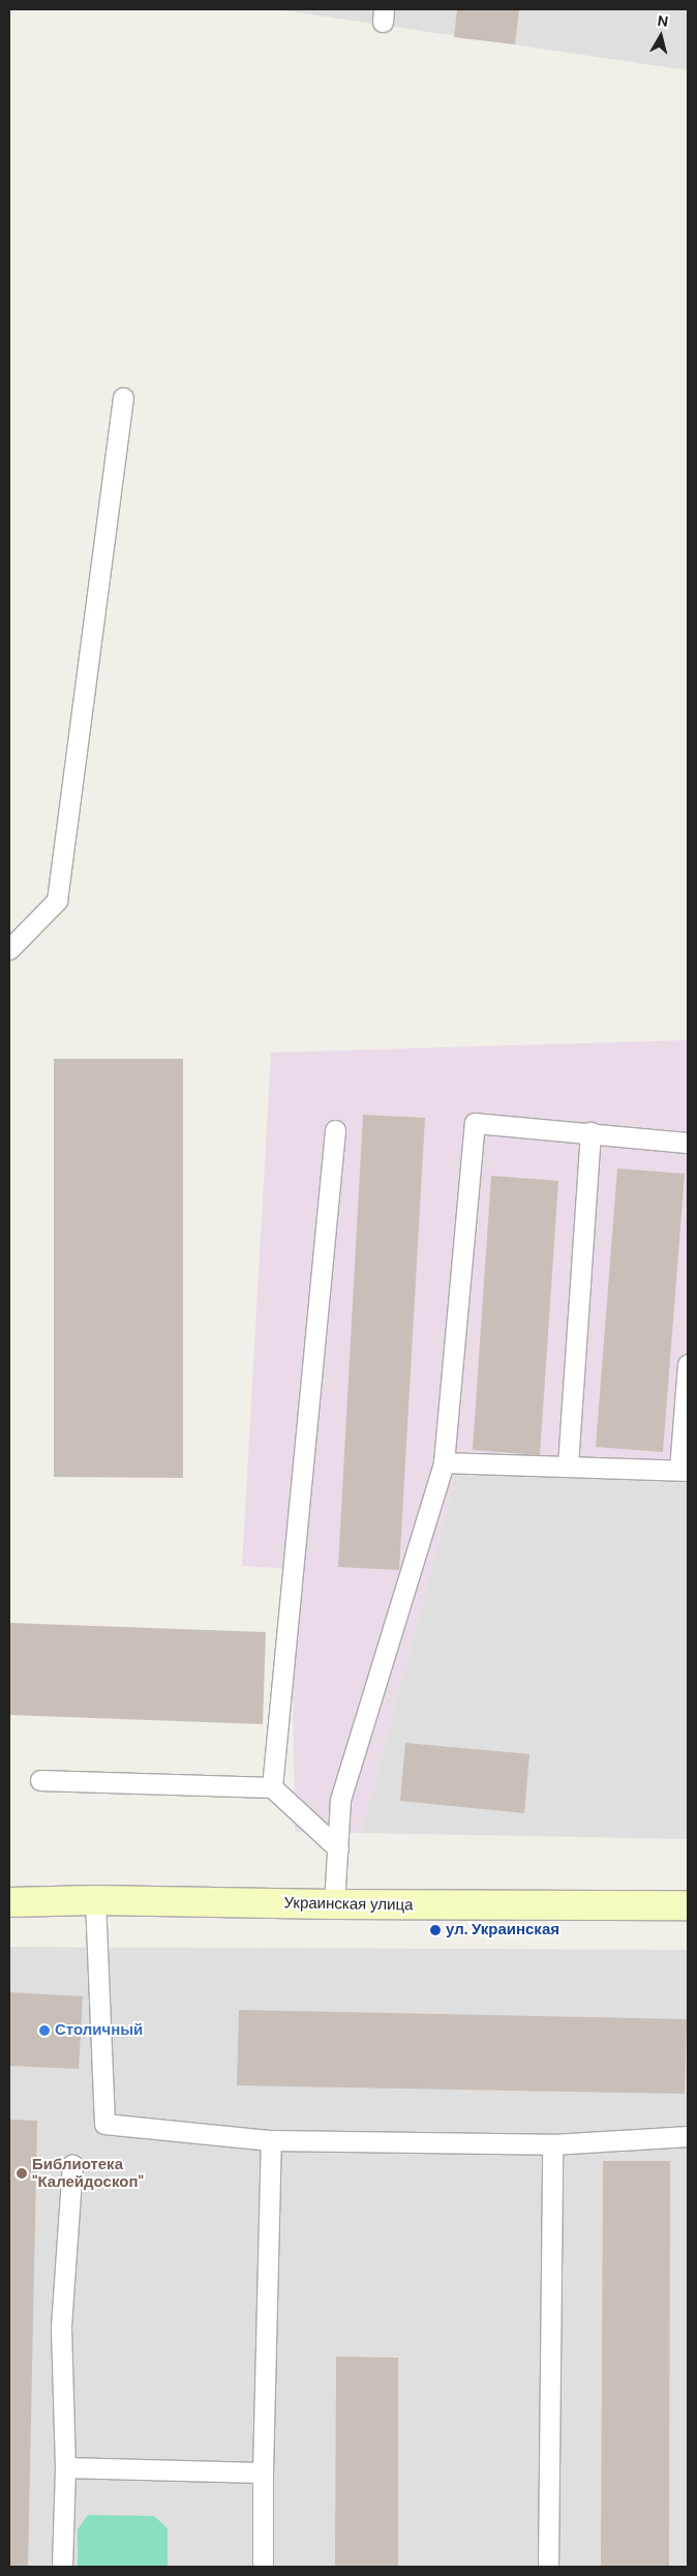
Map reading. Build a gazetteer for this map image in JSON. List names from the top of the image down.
{
  "streets": {
    "street": ["Украинская улица"]
  },
  "places": ["ул. Украинская", "Столичный", "Библиотека \"Калейдоскоп\""],
  "north": "top"
}
